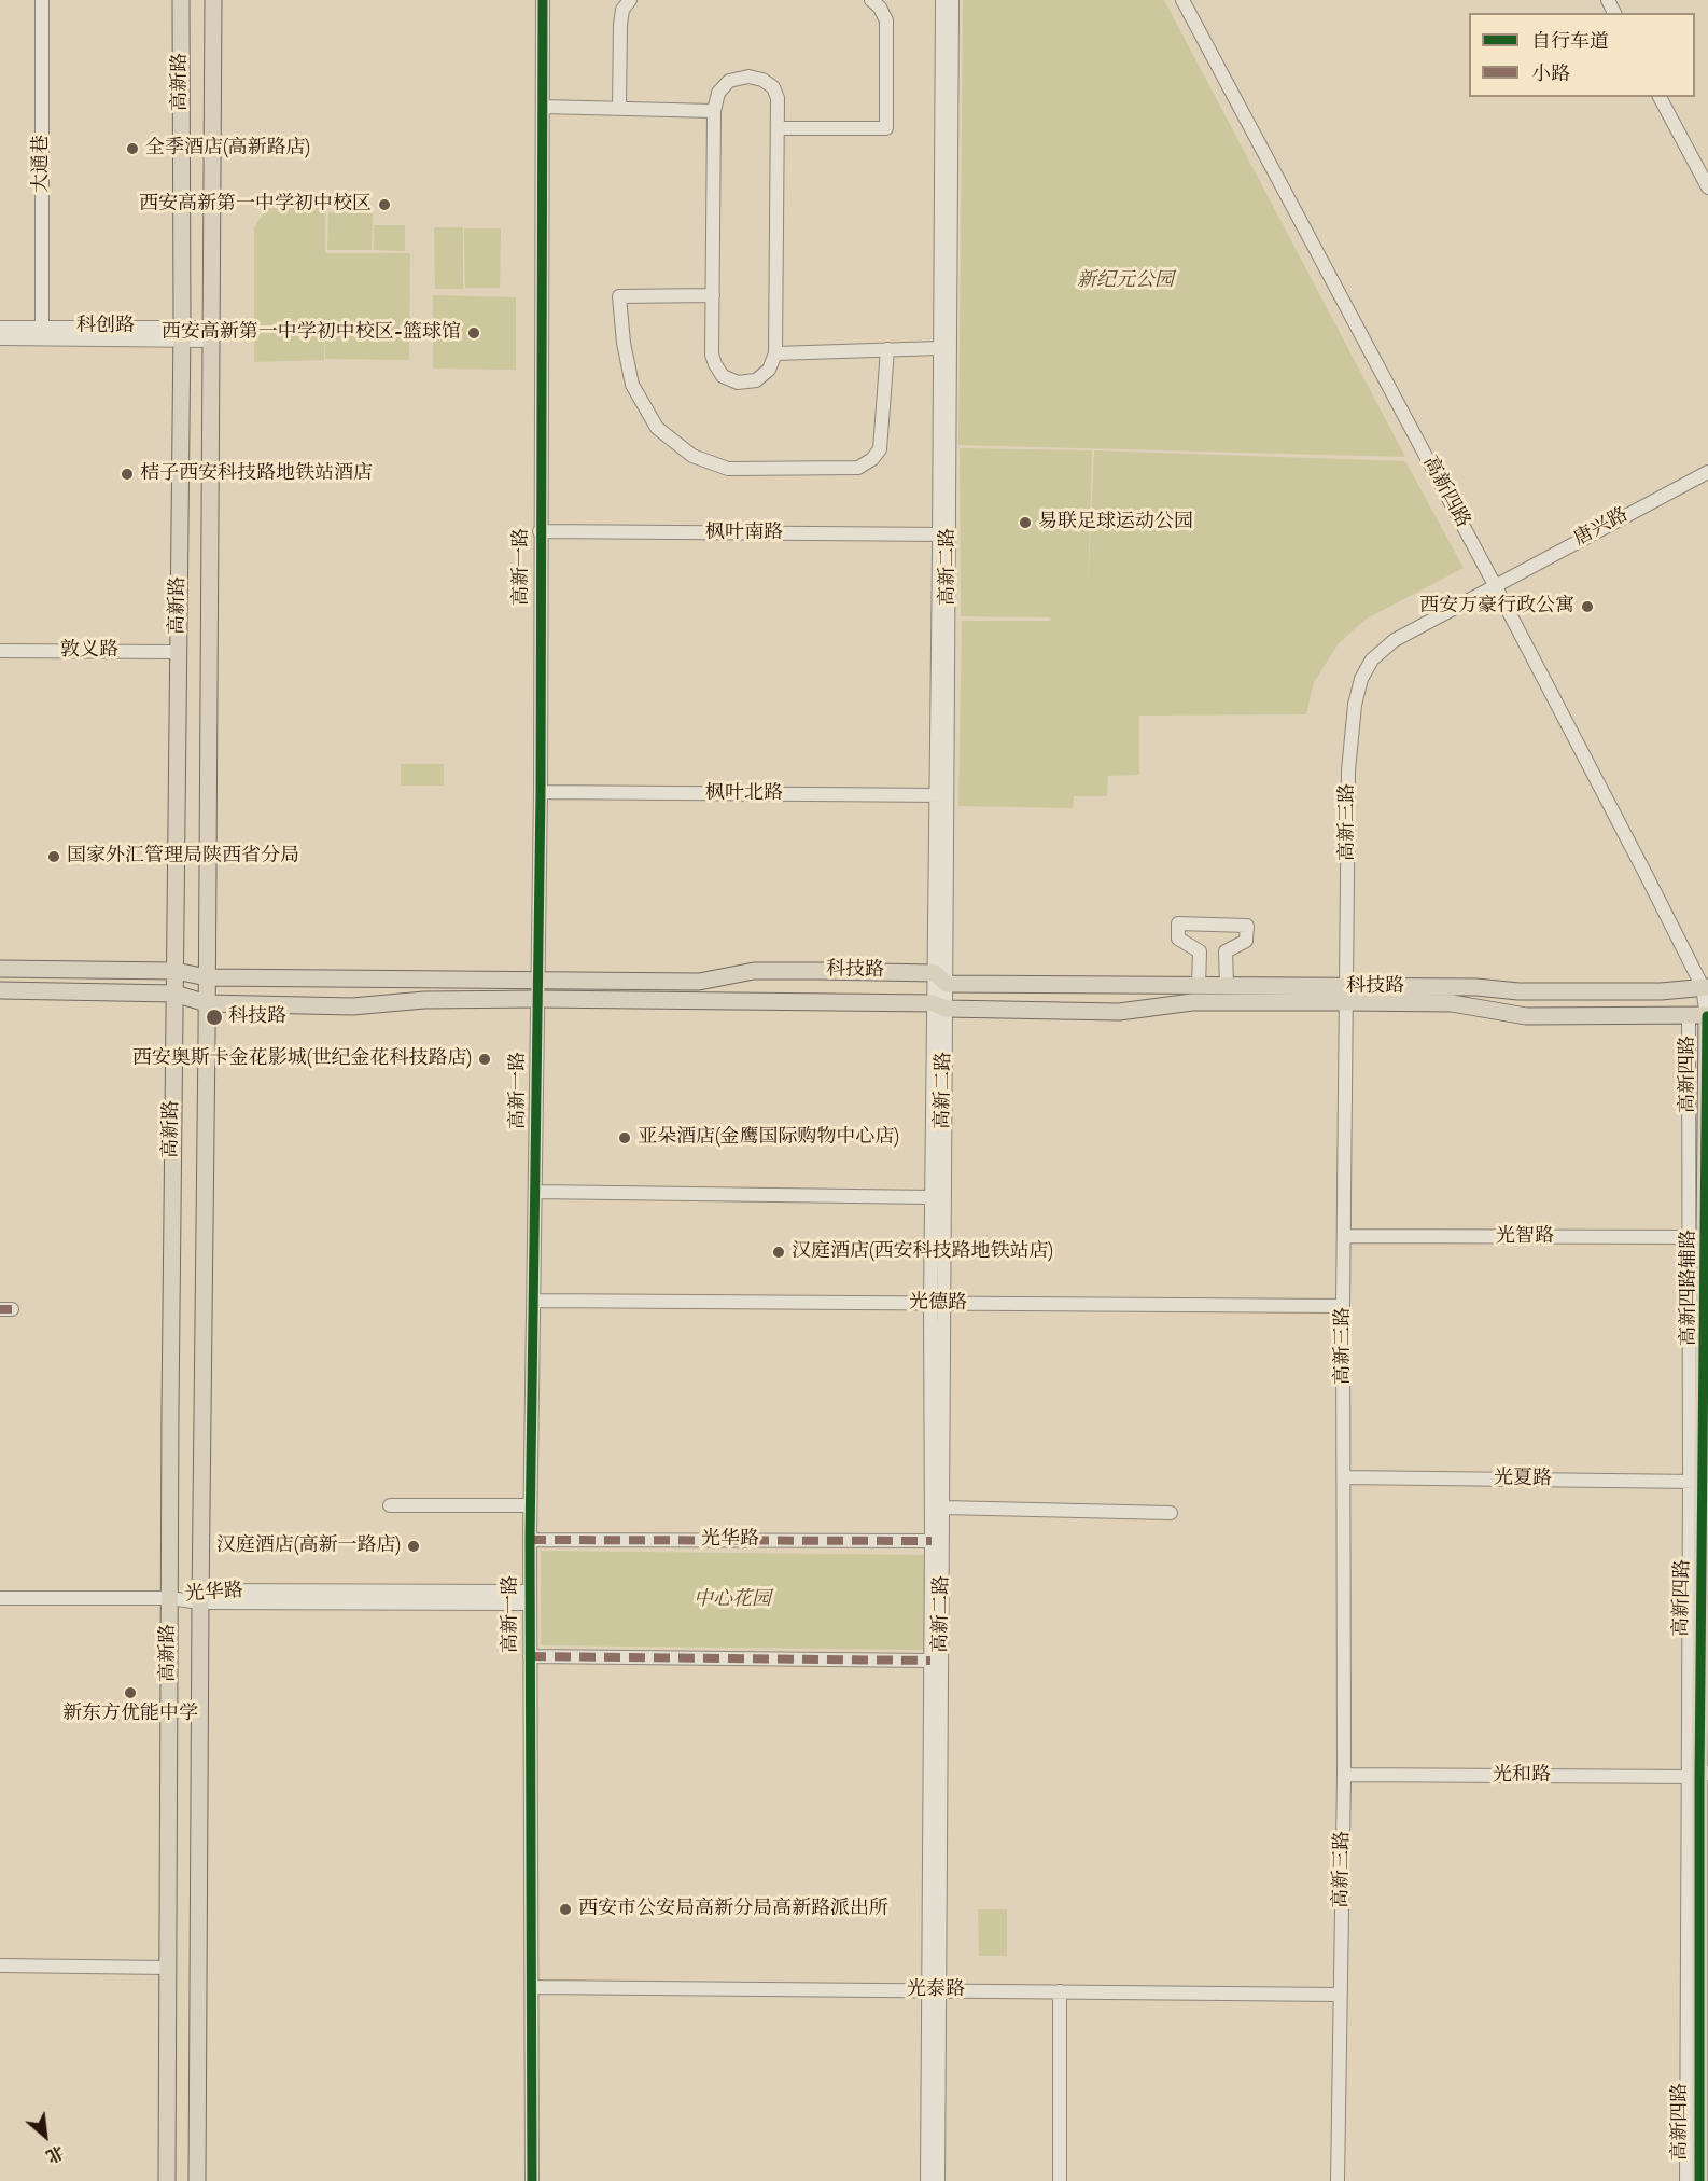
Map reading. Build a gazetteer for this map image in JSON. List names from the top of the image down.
{
  "streets": {
    "main road": ["高新路", "高新四路", "科技路"],
    "street": [
      "大通巷",
      "科创路",
      "唐兴路",
      "枫叶南路",
      "高新一路",
      "高新二路",
      "敦义路",
      "枫叶北路",
      "高新三路",
      "光智路",
      "高新四路辅路",
      "光德路",
      "光夏路",
      "光华路",
      "光和路",
      "光泰路"
    ]
  },
  "crossings": [
    ["高新路", "科创路"],
    ["高新路", "敦义路"],
    ["高新路", "科技路"],
    ["高新路", "光华路"],
    ["大通巷", "科创路"],
    ["高新四路", "唐兴路"],
    ["高新四路", "高新三路"],
    ["高新四路", "科技路"],
    ["高新四路", "光智路"],
    ["高新四路", "高新四路辅路"],
    ["高新四路", "光夏路"],
    ["高新四路", "光和路"],
    ["唐兴路", "高新三路"],
    ["枫叶南路", "高新一路"],
    ["枫叶南路", "高新二路"],
    ["高新一路", "枫叶北路"],
    ["高新一路", "科技路"],
    ["高新一路", "光德路"],
    ["高新一路", "光华路"],
    ["高新一路", "光泰路"],
    ["高新二路", "枫叶北路"],
    ["高新二路", "科技路"],
    ["高新二路", "光德路"],
    ["高新二路", "光华路"],
    ["高新二路", "光泰路"],
    ["高新三路", "科技路"],
    ["高新三路", "光智路"],
    ["高新三路", "光德路"],
    ["高新三路", "光夏路"],
    ["高新三路", "光和路"],
    ["高新三路", "光泰路"],
    ["科技路", "高新四路辅路"],
    ["光智路", "高新四路辅路"]
  ],
  "parks": ["新纪元公园", "中心花园"],
  "places": [
    "全季酒店(高新路店)",
    "西安高新第一中学初中校区",
    "西安高新第一中学初中校区-篮球馆",
    "桔子西安科技路地铁站酒店",
    "易联足球运动公园",
    "西安万豪行政公寓",
    "国家外汇管理局陕西省分局",
    "科技路",
    "西安奥斯卡金花影城(世纪金花科技路店)",
    "亚朵酒店(金鹰国际购物中心店)",
    "汉庭酒店(西安科技路地铁站店)",
    "汉庭酒店(高新一路店)",
    "新东方优能中学",
    "西安市公安局高新分局高新路派出所"
  ],
  "legend": ["自行车道", "小路"],
  "north": "bottom right"
}
